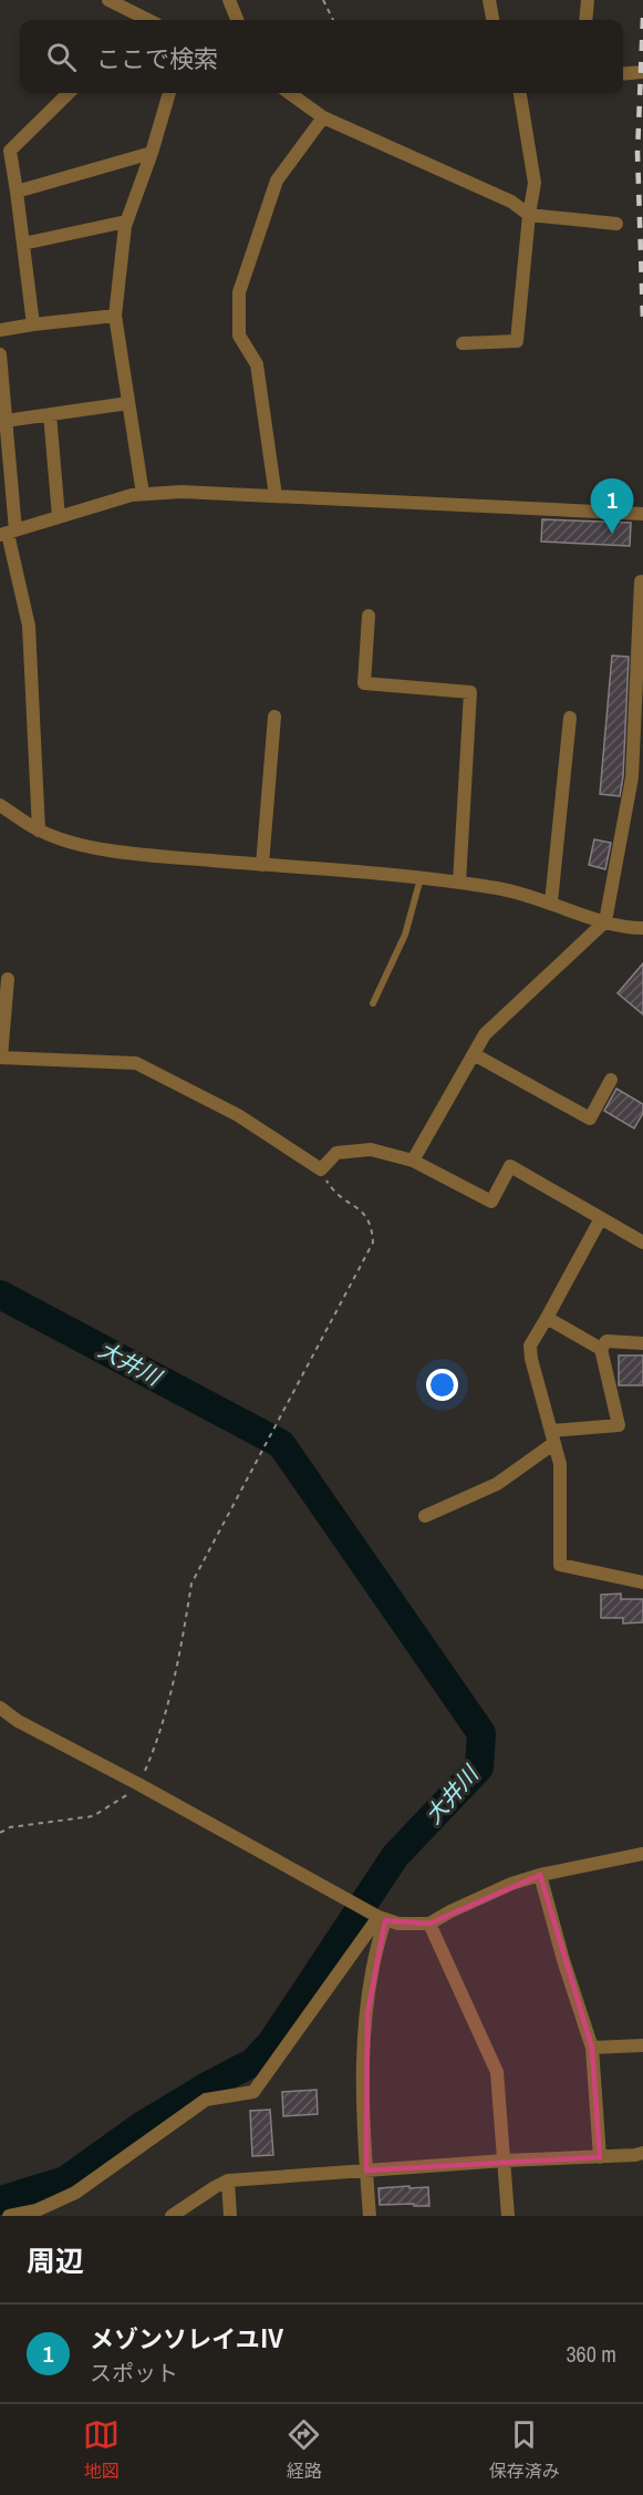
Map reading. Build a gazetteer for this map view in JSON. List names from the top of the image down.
{
  "water": ["大井川"],
  "page": {
    "search": "ここで検索",
    "pins": "1",
    "heading": "周辺",
    "list": [
      {
        "mark": "1",
        "name": "メゾンソレイユⅣ",
        "note": "スポット",
        "value": "360 m"
      }
    ],
    "nav": ["地図", "経路", "保存済み"]
  }
}
